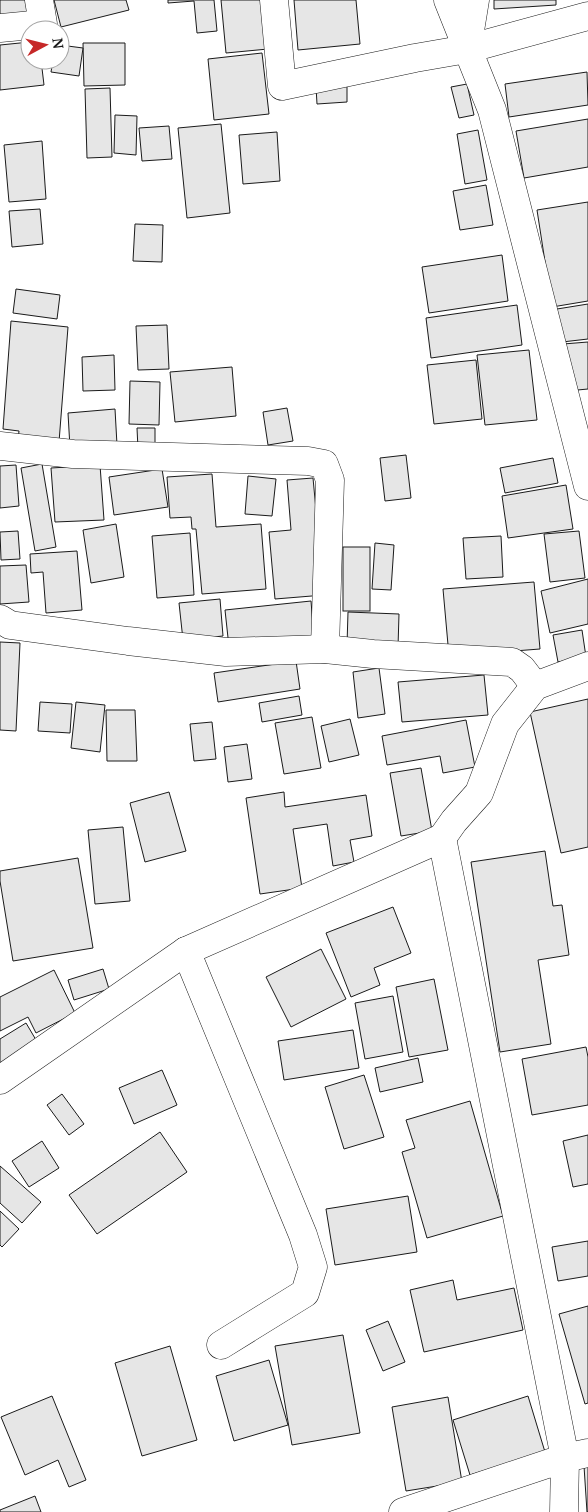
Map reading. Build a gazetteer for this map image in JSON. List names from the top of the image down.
{
  "north": "right"
}
